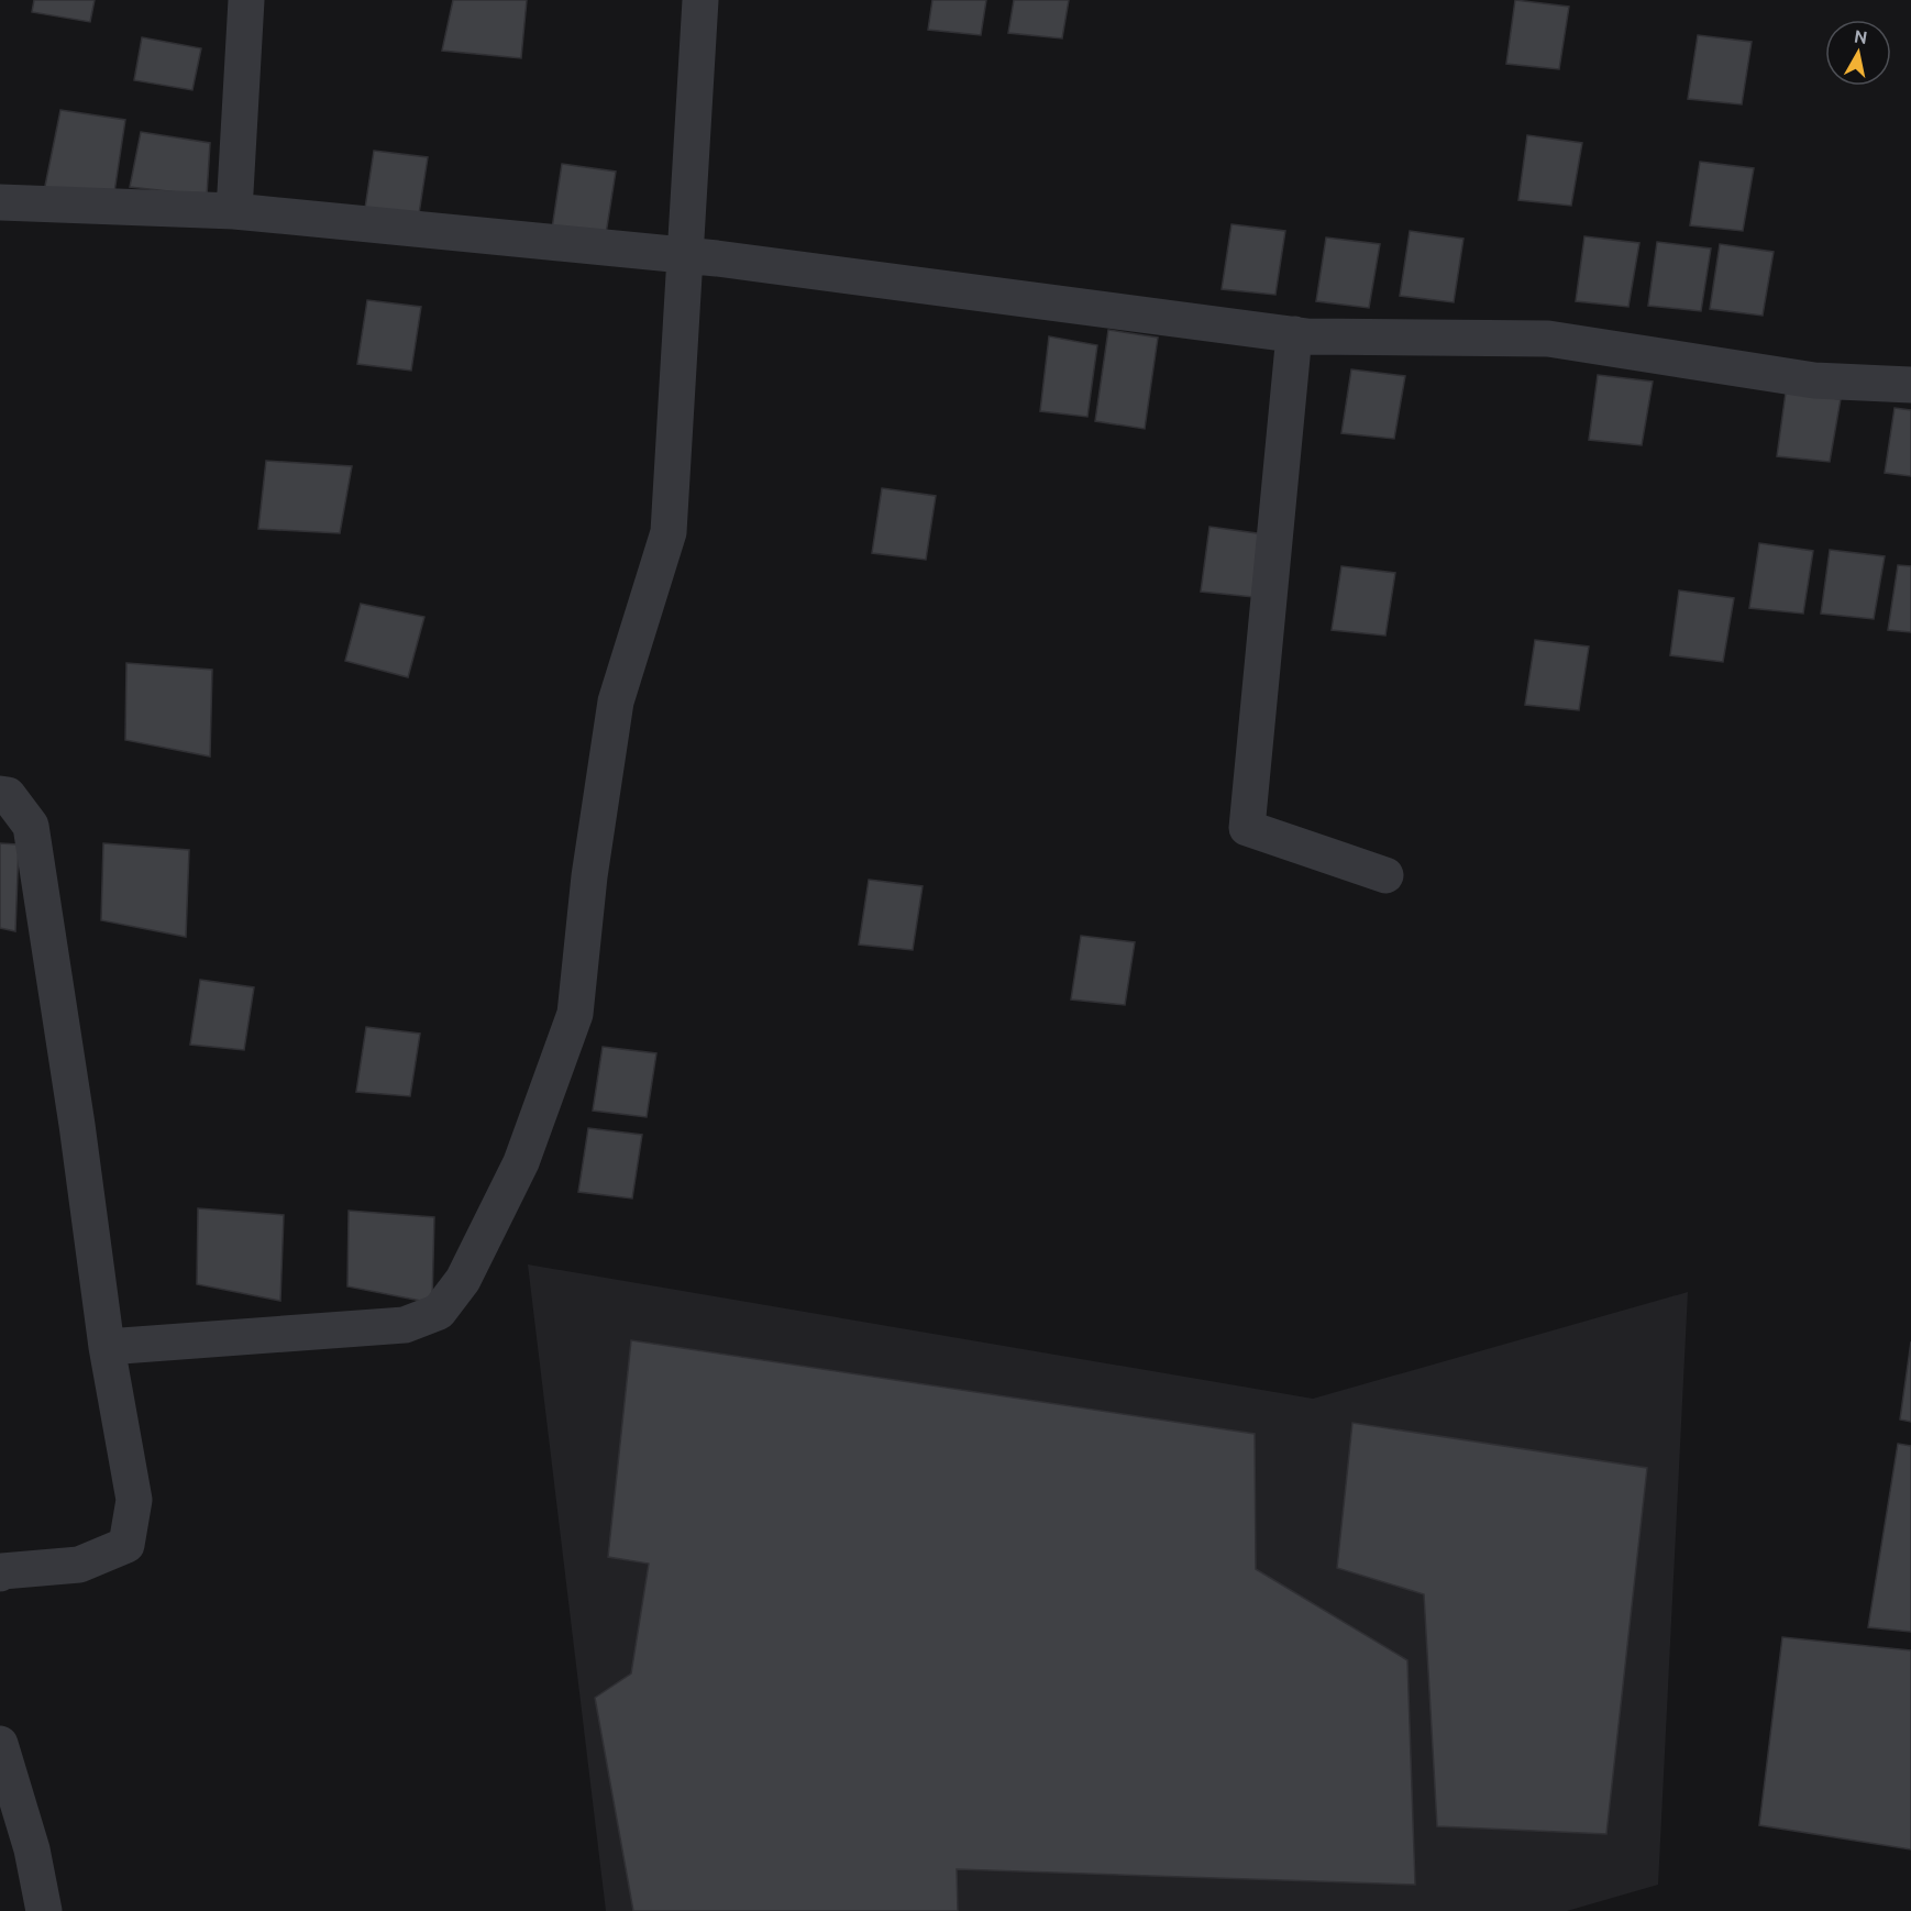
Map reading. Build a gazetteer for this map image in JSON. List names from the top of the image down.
{
  "north": "top"
}
